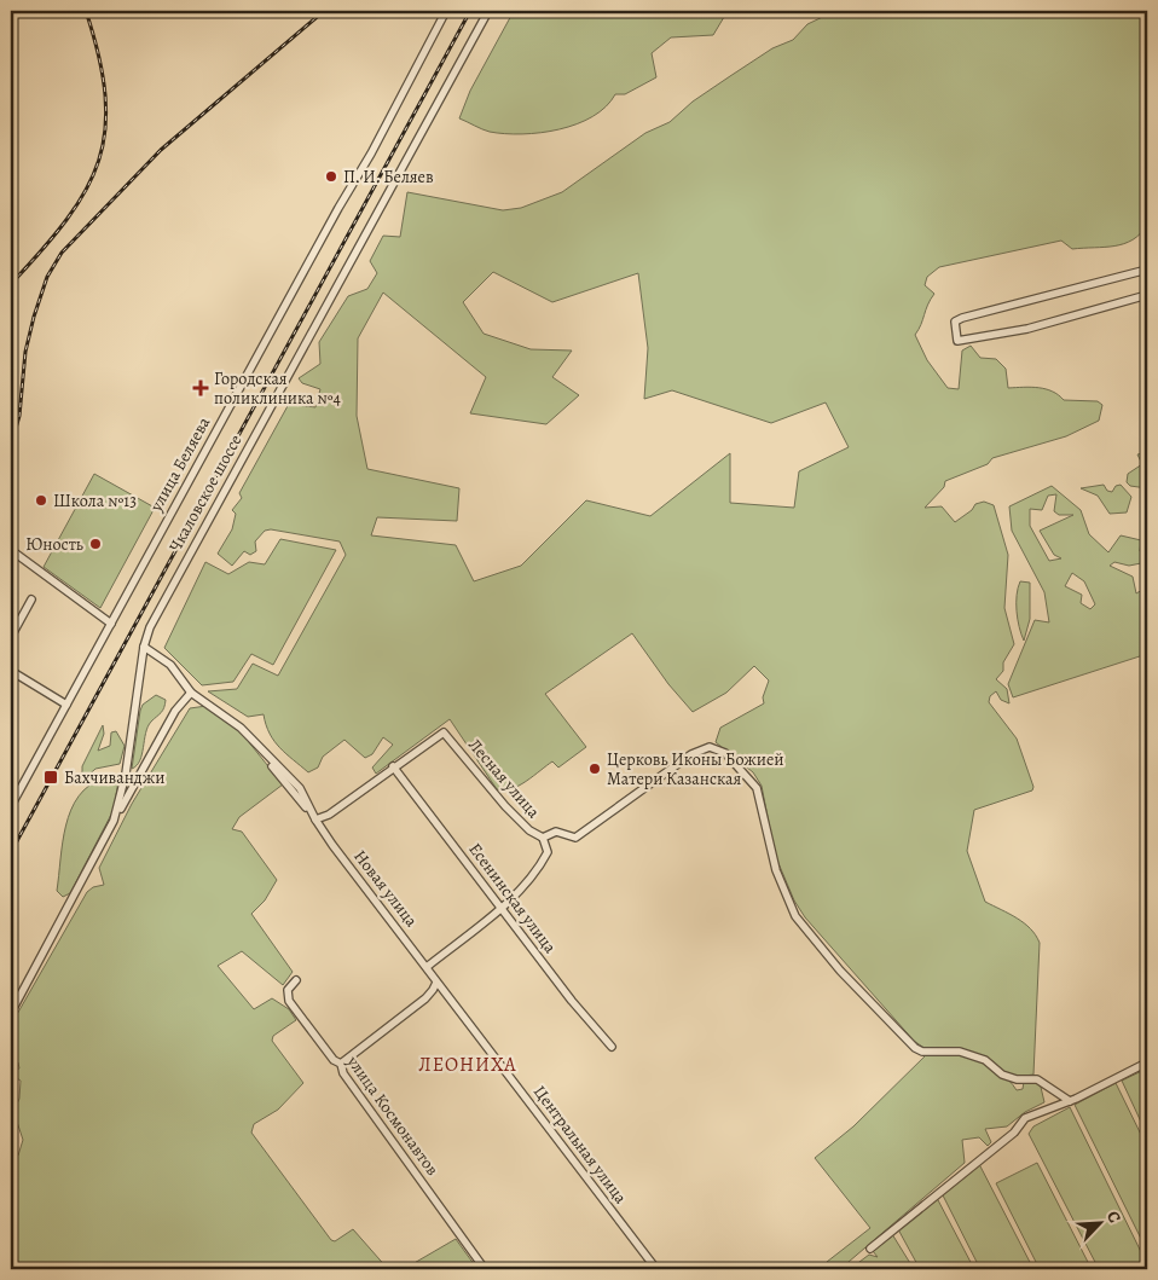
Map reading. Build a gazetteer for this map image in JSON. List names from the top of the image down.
{
  "streets": {
    "street": [
      "улица Беляева",
      "Чкаловское шоссе",
      "Лесная улица",
      "Новая улица",
      "Есенинская улица",
      "улица Космонавтов",
      "Центральная улица"
    ]
  },
  "crossings": [
    ["Чкаловское шоссе", "Новая улица"],
    ["Лесная улица", "Есенинская улица"],
    ["Новая улица", "Центральная улица"]
  ],
  "districts": ["ЛЕОНИХА"],
  "places": {
    "other": [
      "П. И. Беляев",
      "Школа №13",
      "Юность",
      "Церковь Иконы Божией Матери Казанская"
    ],
    "health": ["Городская поликлиника №4"],
    "transit": ["Бахчиванджи"]
  },
  "north": "top right"
}
